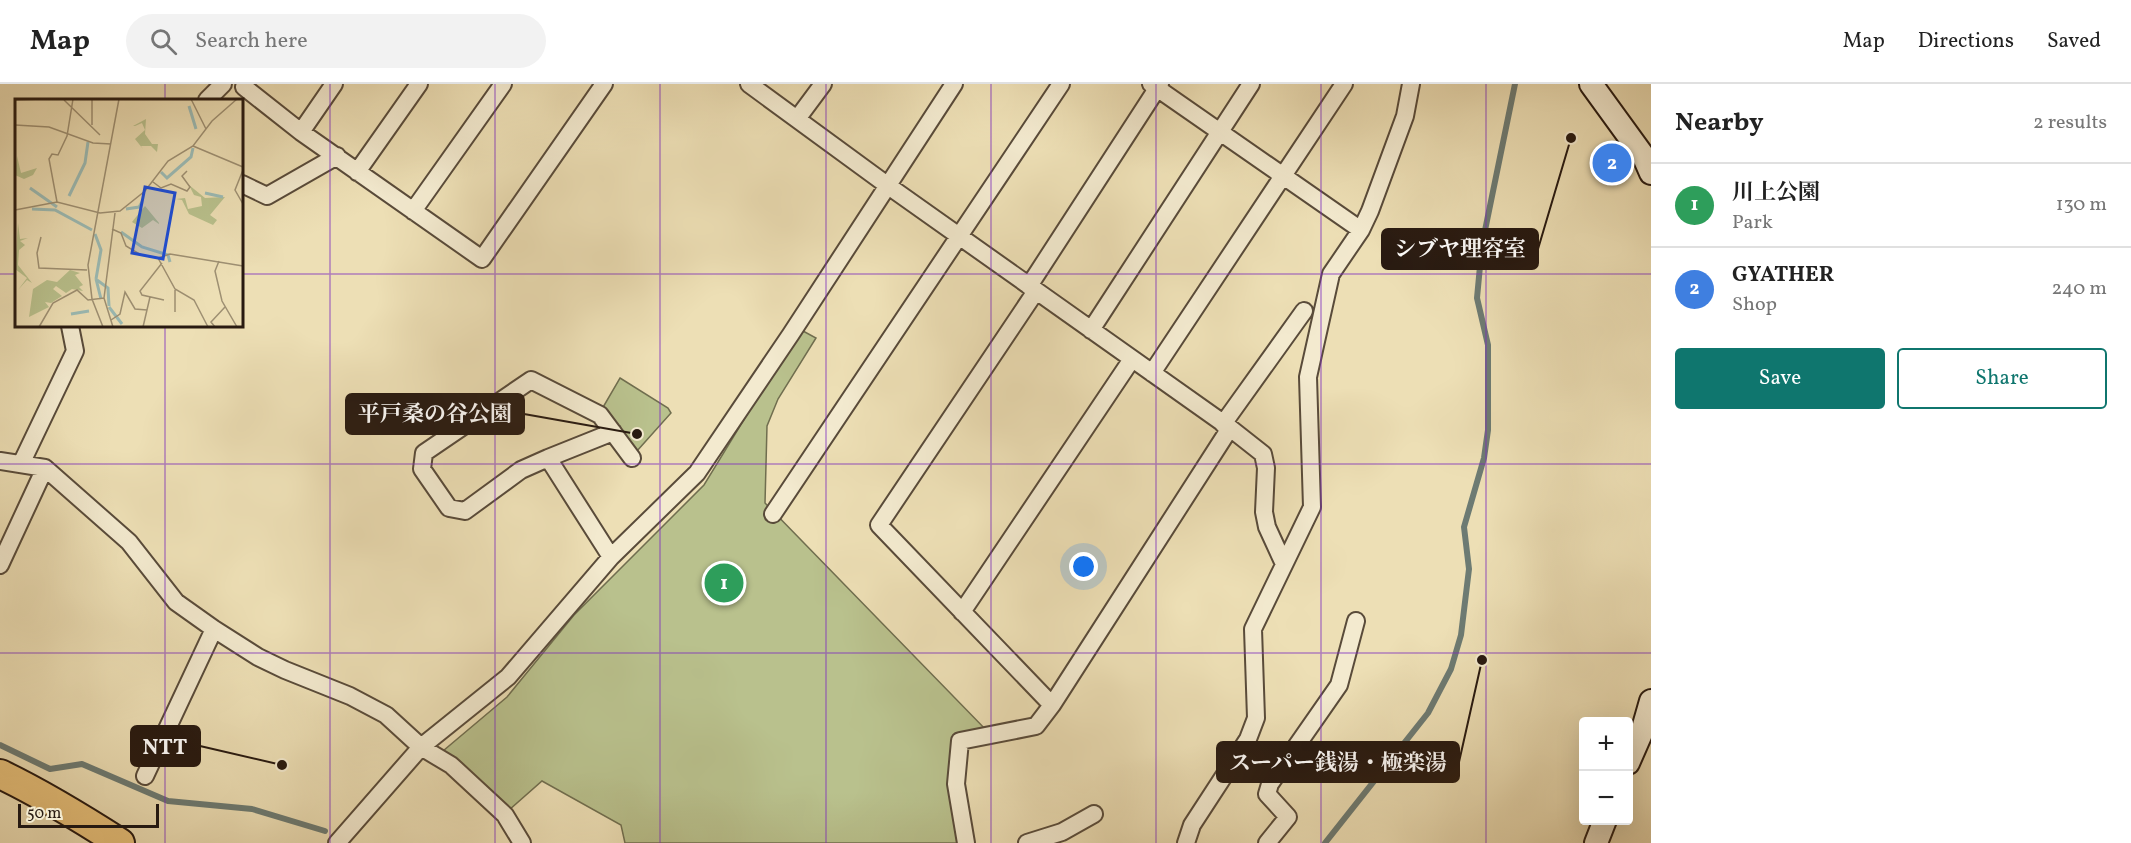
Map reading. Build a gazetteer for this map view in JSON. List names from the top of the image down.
{
  "places": [
    "シブヤ理容室",
    "平戸桑の谷公園",
    "スーパー銭湯・極楽湯",
    "NTT"
  ],
  "scale_bar": "50 m",
  "page": {
    "header": "Map",
    "search": "Search here",
    "nav": ["Map", "Directions", "Saved"],
    "heading": ["Nearby", "2 results"],
    "pins": ["2", "1"],
    "list": [
      {
        "mark": "1",
        "name": "川上公園",
        "note": "Park",
        "value": "130 m"
      },
      {
        "mark": "2",
        "name": "GYATHER",
        "note": "Shop",
        "value": "240 m"
      }
    ],
    "buttons": ["Save", "Share"],
    "map_buttons": ["+", "−"],
    "scale": "50 m"
  }
}
